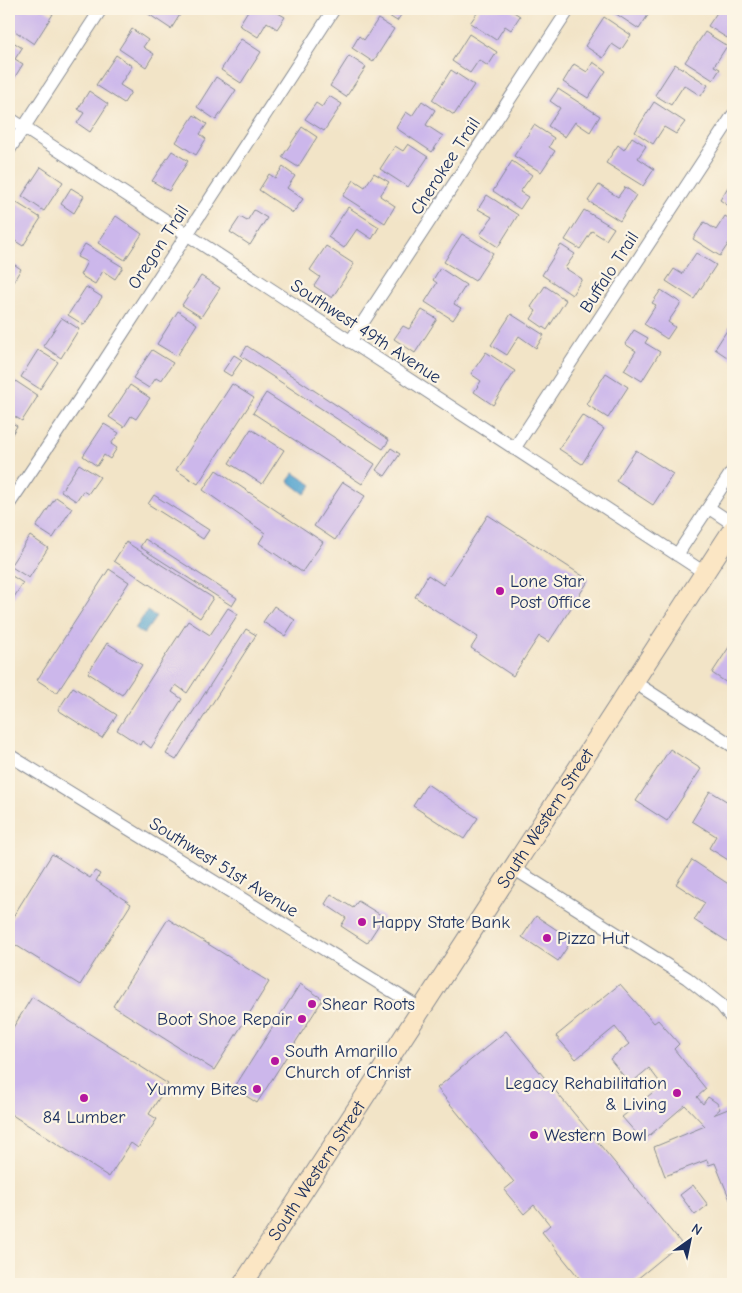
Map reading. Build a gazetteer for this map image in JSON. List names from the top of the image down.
{
  "streets": {
    "main road": ["South Western Street"],
    "street": [
      "Cherokee Trail",
      "Oregon Trail",
      "Buffalo Trail",
      "Southwest 49th Avenue",
      "Southwest 51st Avenue"
    ]
  },
  "crossings": [
    ["Cherokee Trail", "Southwest 49th Avenue"],
    ["Oregon Trail", "Southwest 49th Avenue"],
    ["Buffalo Trail", "Southwest 49th Avenue"],
    ["Southwest 49th Avenue", "South Western Street"],
    ["South Western Street", "Southwest 51st Avenue"]
  ],
  "places": [
    "Lone Star Post Office",
    "Happy State Bank",
    "Pizza Hut",
    "Shear Roots",
    "Boot Shoe Repair",
    "South Amarillo Church of Christ",
    "Yummy Bites",
    "Legacy Rehabilitation & Living",
    "84 Lumber",
    "Western Bowl"
  ],
  "north": "top right"
}
